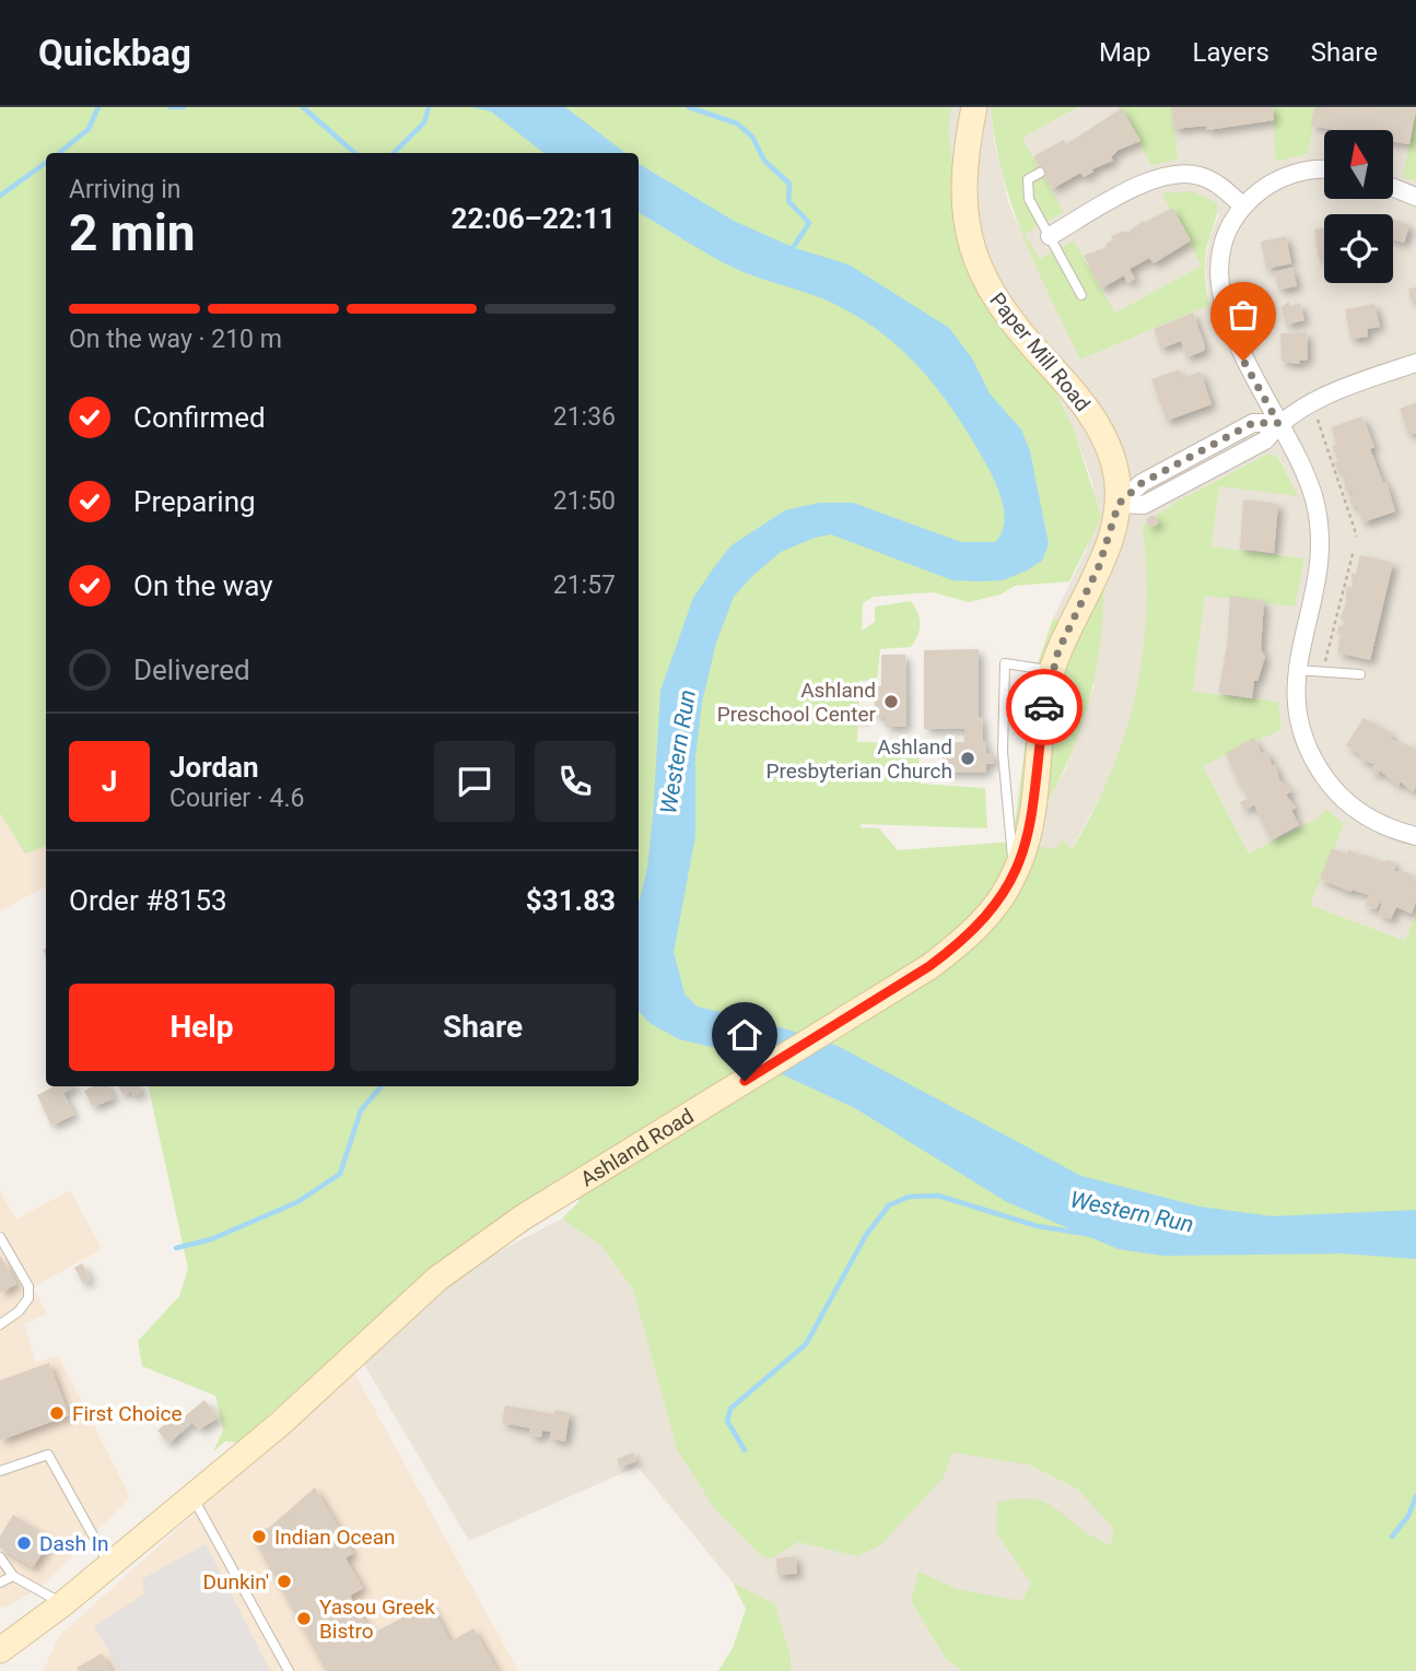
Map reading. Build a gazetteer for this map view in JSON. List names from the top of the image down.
{
  "streets": {
    "main road": ["Paper Mill Road", "Ashland Road"]
  },
  "crossings": [
    ["Paper Mill Road", "Ashland Road"]
  ],
  "water": ["Western Run"],
  "places": [
    "Ashland Preschool Center",
    "Ashland Presbyterian Church",
    "First Choice",
    "Indian Ocean",
    "Dash In",
    "Dunkin'",
    "Yasou Greek Bistro"
  ],
  "north": "top",
  "page": {
    "header": "Quickbag",
    "nav": ["Map", "Layers", "Share"],
    "heading": ["2 min", "Arriving in", "22:06–22:11"],
    "panel": [
      "Jordan",
      "Courier · 4.6",
      "Order #8153",
      "$31.83"
    ],
    "bar": "On the way · 210 m",
    "list": [
      ["Confirmed", "21:36"],
      ["Preparing", "21:50"],
      ["On the way", "21:57"],
      "Delivered"
    ],
    "round": "J",
    "buttons": ["Help", "Share"]
  }
}
